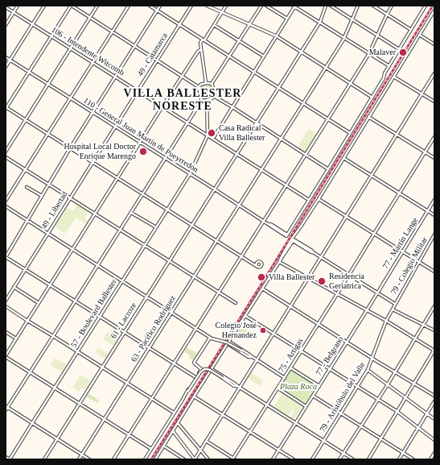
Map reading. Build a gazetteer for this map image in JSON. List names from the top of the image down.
{
  "streets": {
    "street": [
      "106 - Intendente Witcomb",
      "49 - Catamarca",
      "110 - General Juan Martín de Pueyrredón",
      "49 - Libertad",
      "77 - Martín Lange",
      "79 - Colegio Militar",
      "57 - Boulevard Ballester",
      "61 - Lacroze",
      "63 - Pacífico Rodríguez",
      "75 - Artigas",
      "77 - Belgrano",
      "79 - Aristóbulo del Valle"
    ]
  },
  "crossings": [
    ["106 - Intendente Witcomb", "49 - Catamarca"],
    ["106 - Intendente Witcomb", "57 - Boulevard Ballester"],
    ["106 - Intendente Witcomb", "61 - Lacroze"],
    ["106 - Intendente Witcomb", "63 - Pacífico Rodríguez"],
    ["49 - Catamarca", "110 - General Juan Martín de Pueyrredón"],
    ["49 - Catamarca", "49 - Libertad"],
    ["110 - General Juan Martín de Pueyrredón", "49 - Libertad"],
    ["110 - General Juan Martín de Pueyrredón", "57 - Boulevard Ballester"],
    ["110 - General Juan Martín de Pueyrredón", "61 - Lacroze"],
    ["110 - General Juan Martín de Pueyrredón", "63 - Pacífico Rodríguez"],
    ["77 - Martín Lange", "77 - Belgrano"],
    ["79 - Colegio Militar", "79 - Aristóbulo del Valle"]
  ],
  "districts": ["VILLA BALLESTER NORESTE"],
  "parks": ["Plaza Roca"],
  "places": [
    "Malaver",
    "Casa Radical Villa Ballester",
    "Hospital Local Doctor Enrique Marengo",
    "Villa Ballester",
    "Residencia Geriatrica",
    "Colegio José Hernandez"
  ]
}
